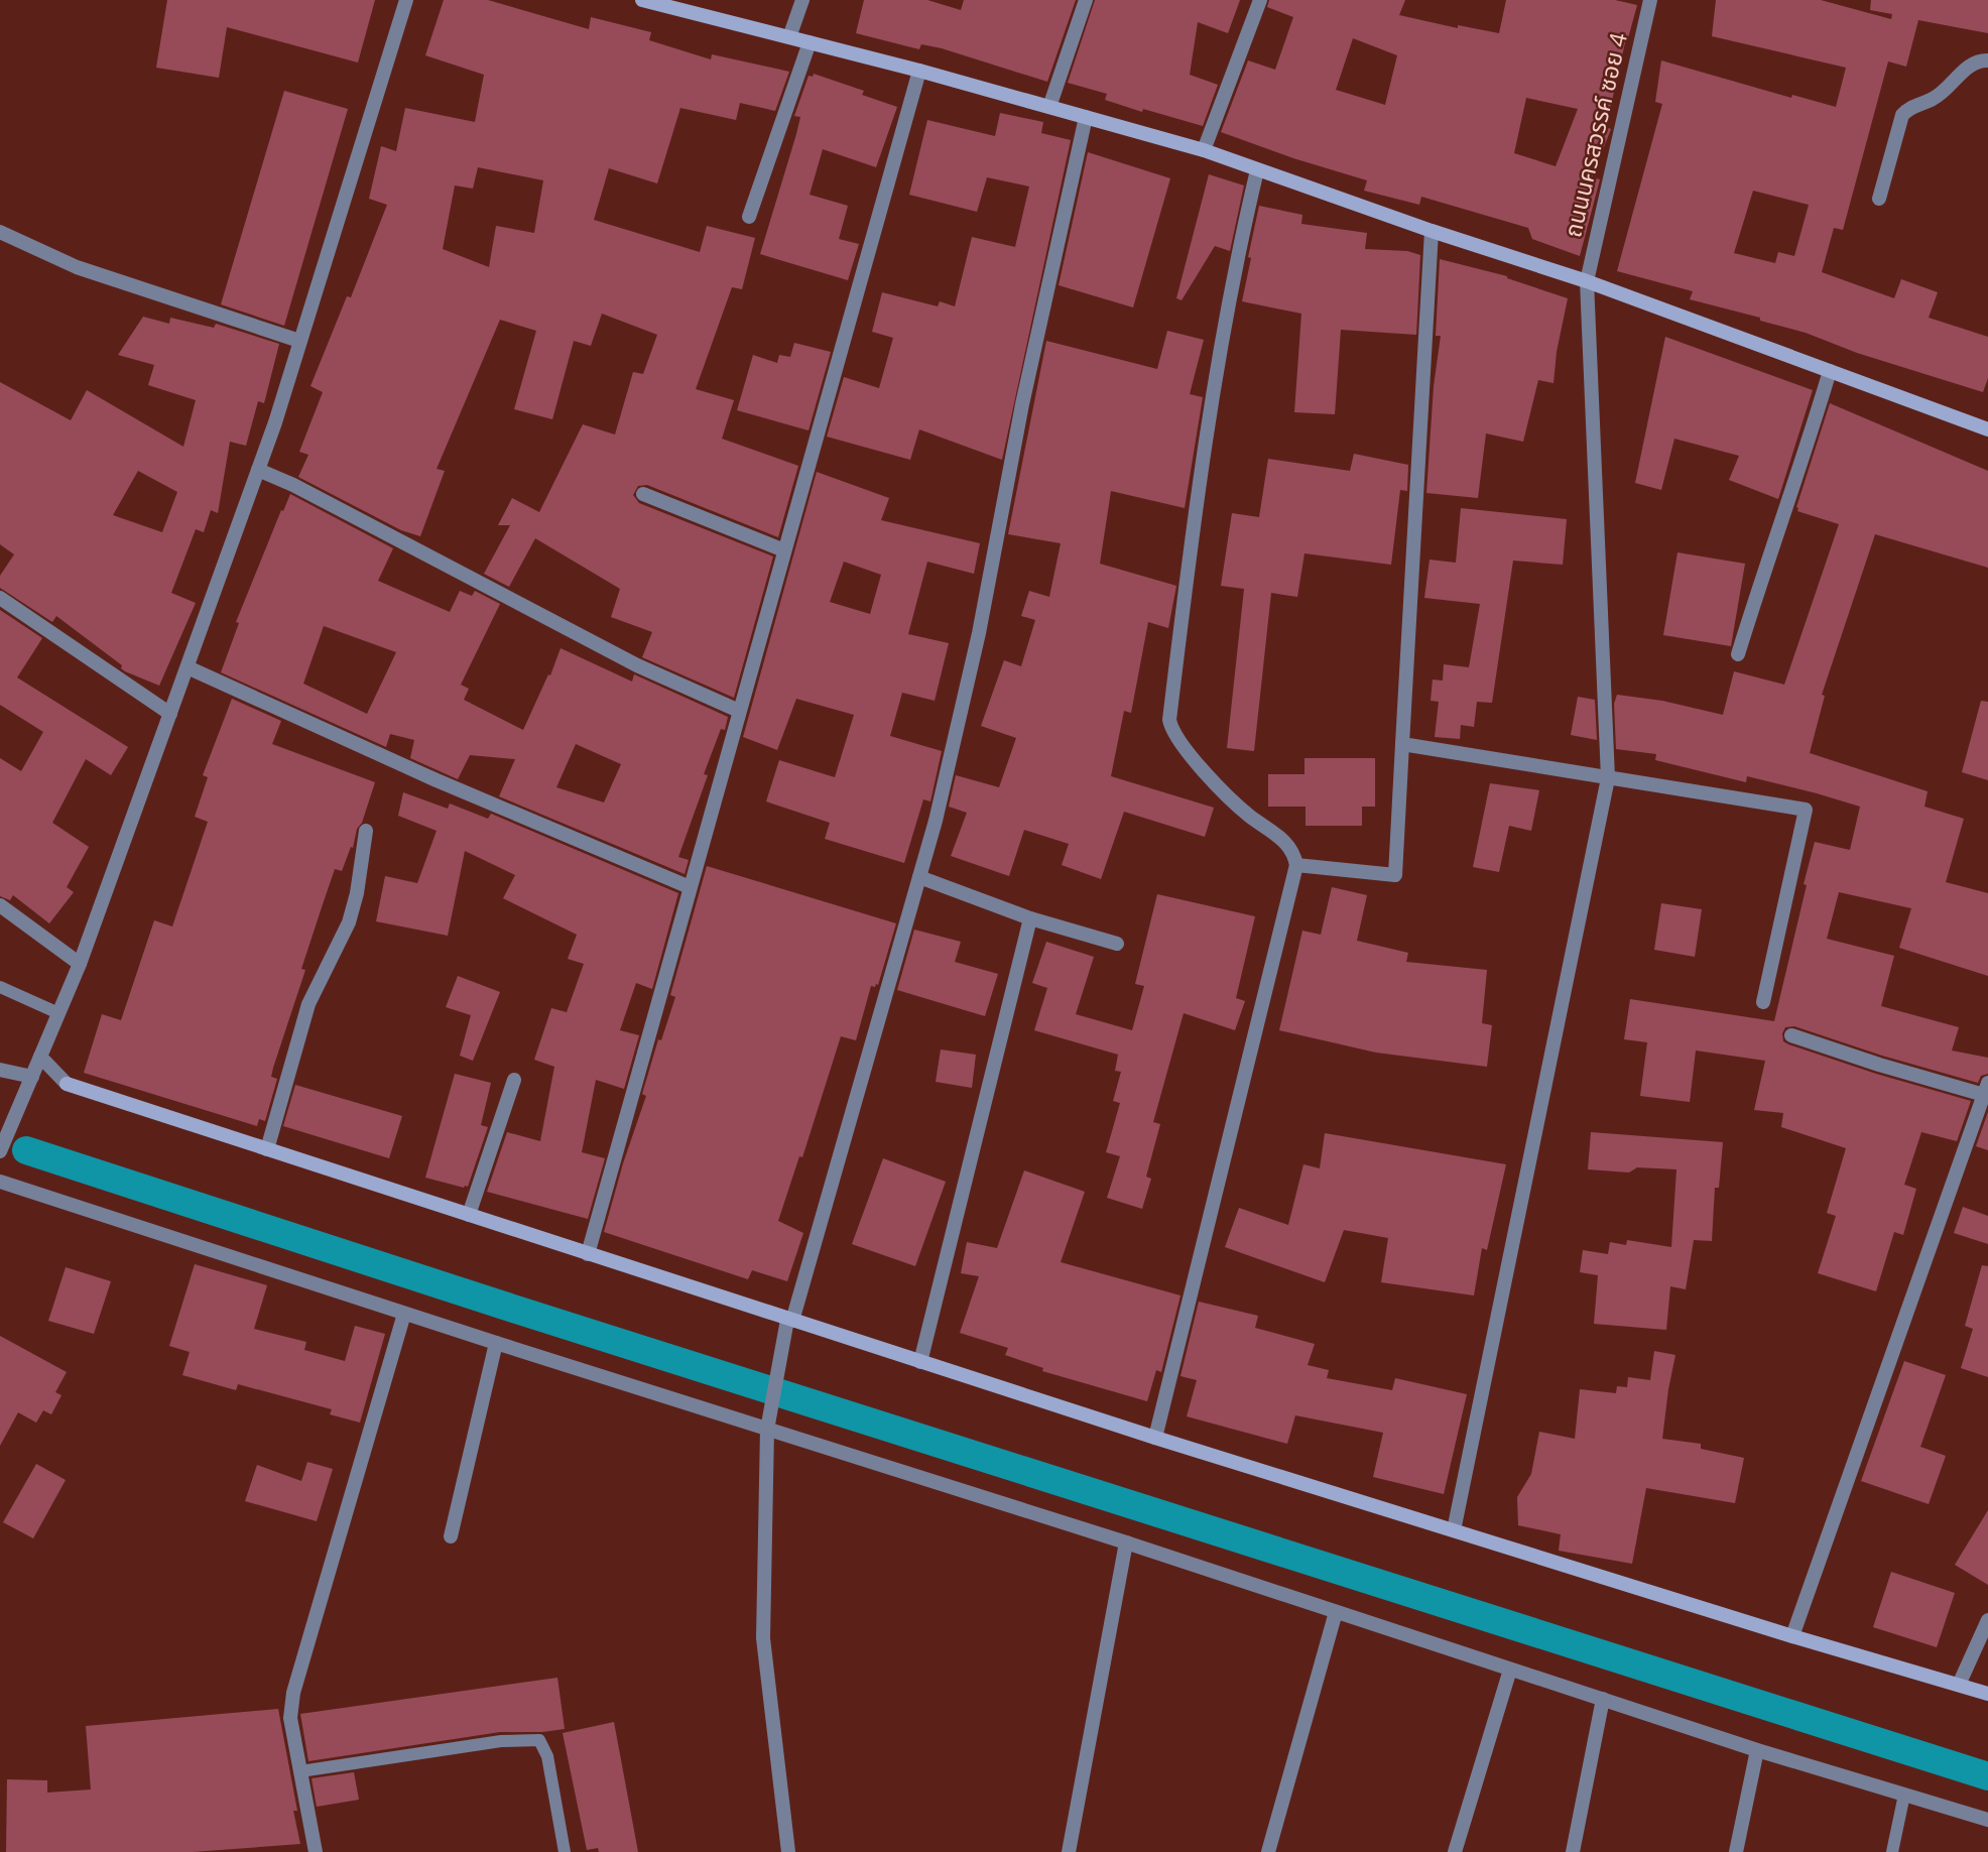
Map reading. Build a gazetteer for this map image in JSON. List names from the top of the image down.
{
  "streets": {
    "street": ["ถนนนครสวรรค์ ซอย 4"]
  }
}
